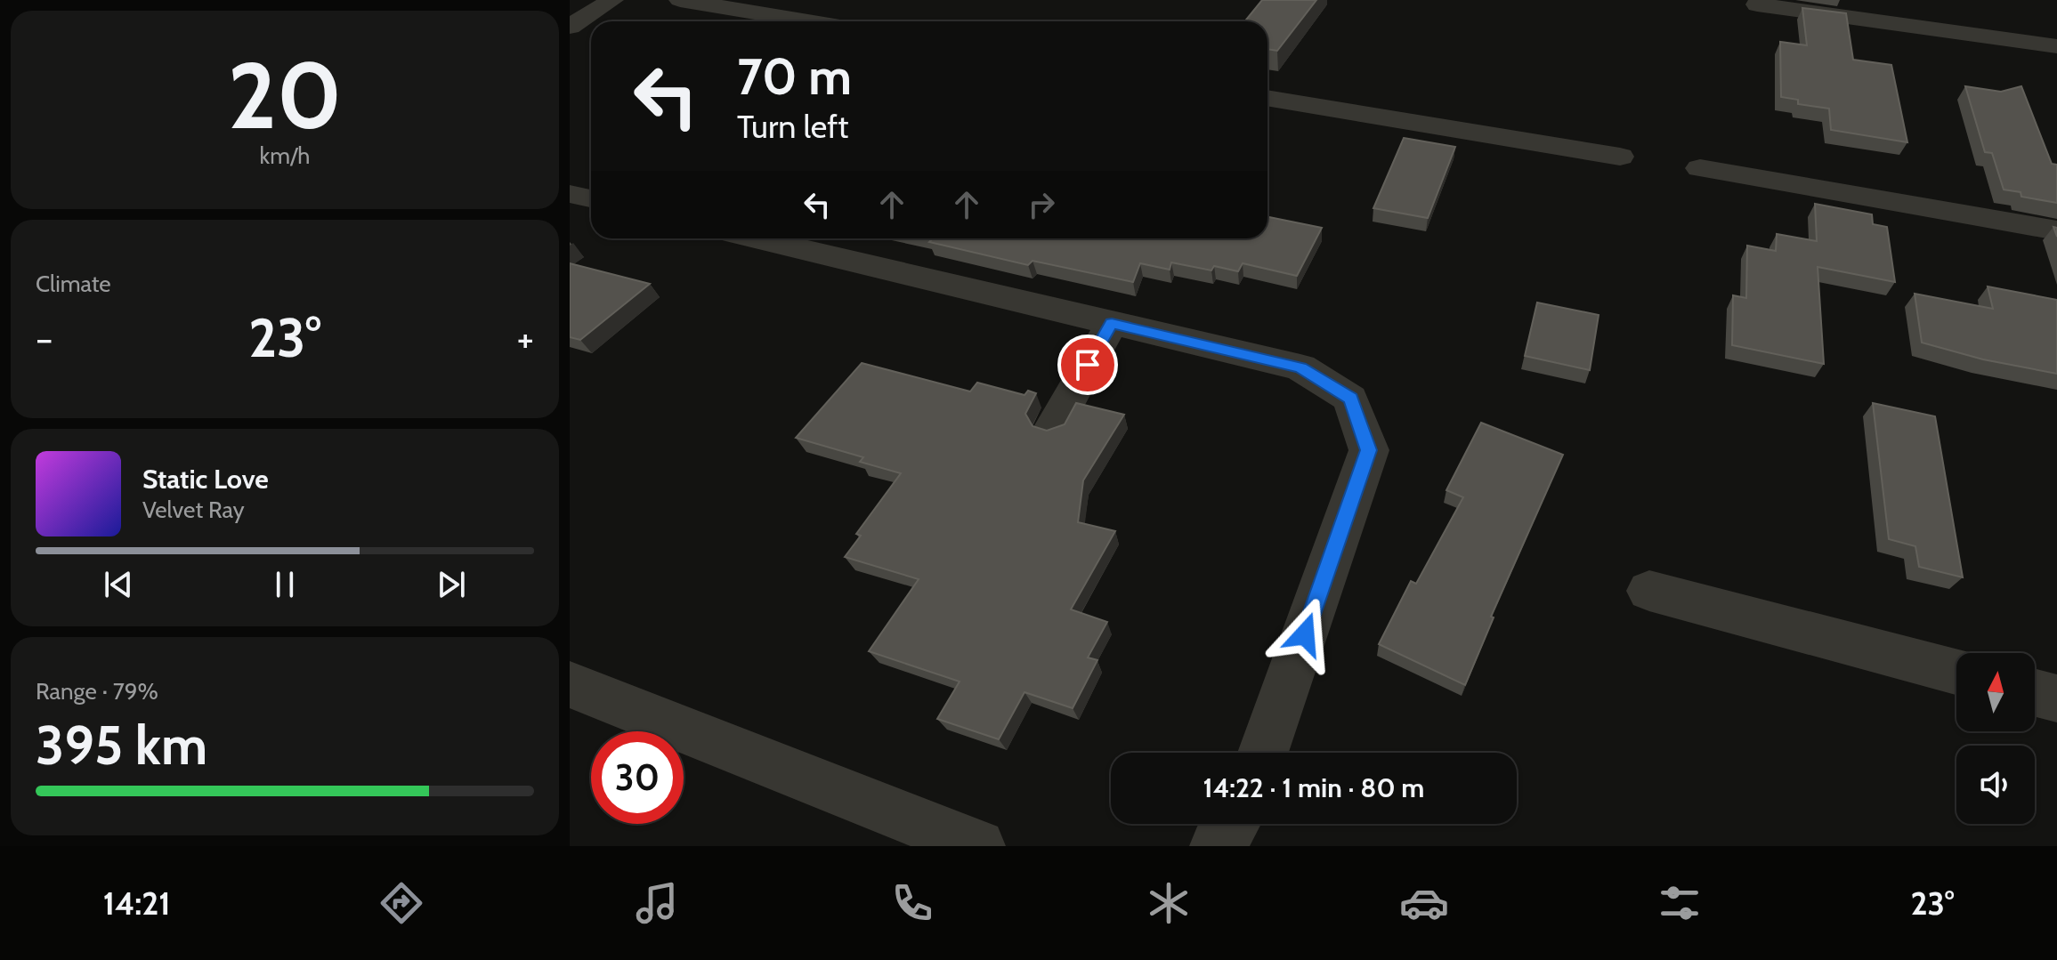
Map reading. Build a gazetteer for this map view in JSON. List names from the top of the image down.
{
  "north": "top",
  "page": {
    "tile": [
      ["20", "km/h"],
      "Climate",
      ["Range · 79%", "395 km"]
    ],
    "turn": ["70 m", "Turn left"],
    "heat": ["−", "23°", "+"],
    "song": ["Static Love", "Velvet Ray"],
    "limit": "30",
    "trip": "14:22 · 1 min · 80 m",
    "tabs": ["14:21", "23°"]
  }
}
